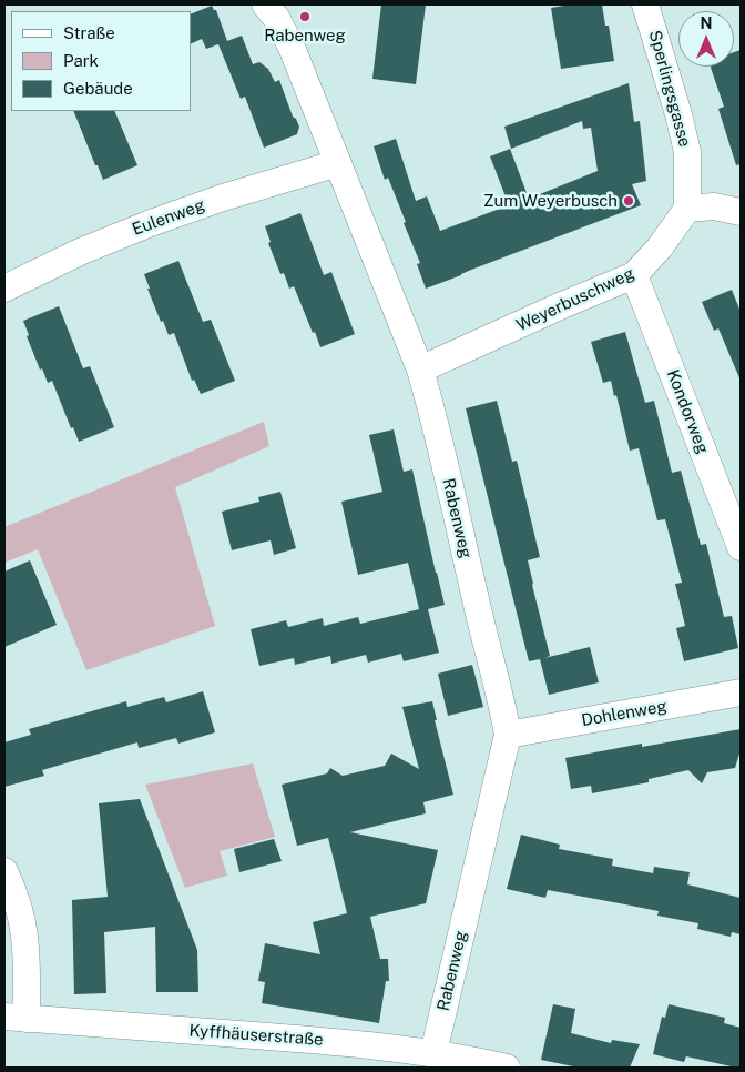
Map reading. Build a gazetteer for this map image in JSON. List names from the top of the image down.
{
  "streets": {
    "street": [
      "Sperlingsgasse",
      "Eulenweg",
      "Weyerbuschweg",
      "Kondorweg",
      "Rabenweg",
      "Dohlenweg",
      "Kyffhäuserstraße"
    ]
  },
  "crossings": [
    ["Sperlingsgasse", "Weyerbuschweg"],
    ["Eulenweg", "Rabenweg"],
    ["Weyerbuschweg", "Kondorweg"],
    ["Weyerbuschweg", "Rabenweg"],
    ["Rabenweg", "Dohlenweg"],
    ["Rabenweg", "Kyffhäuserstraße"]
  ],
  "places": ["Rabenweg", "Zum Weyerbusch"],
  "legend": ["Straße", "Park", "Gebäude"],
  "north": "top"
}
